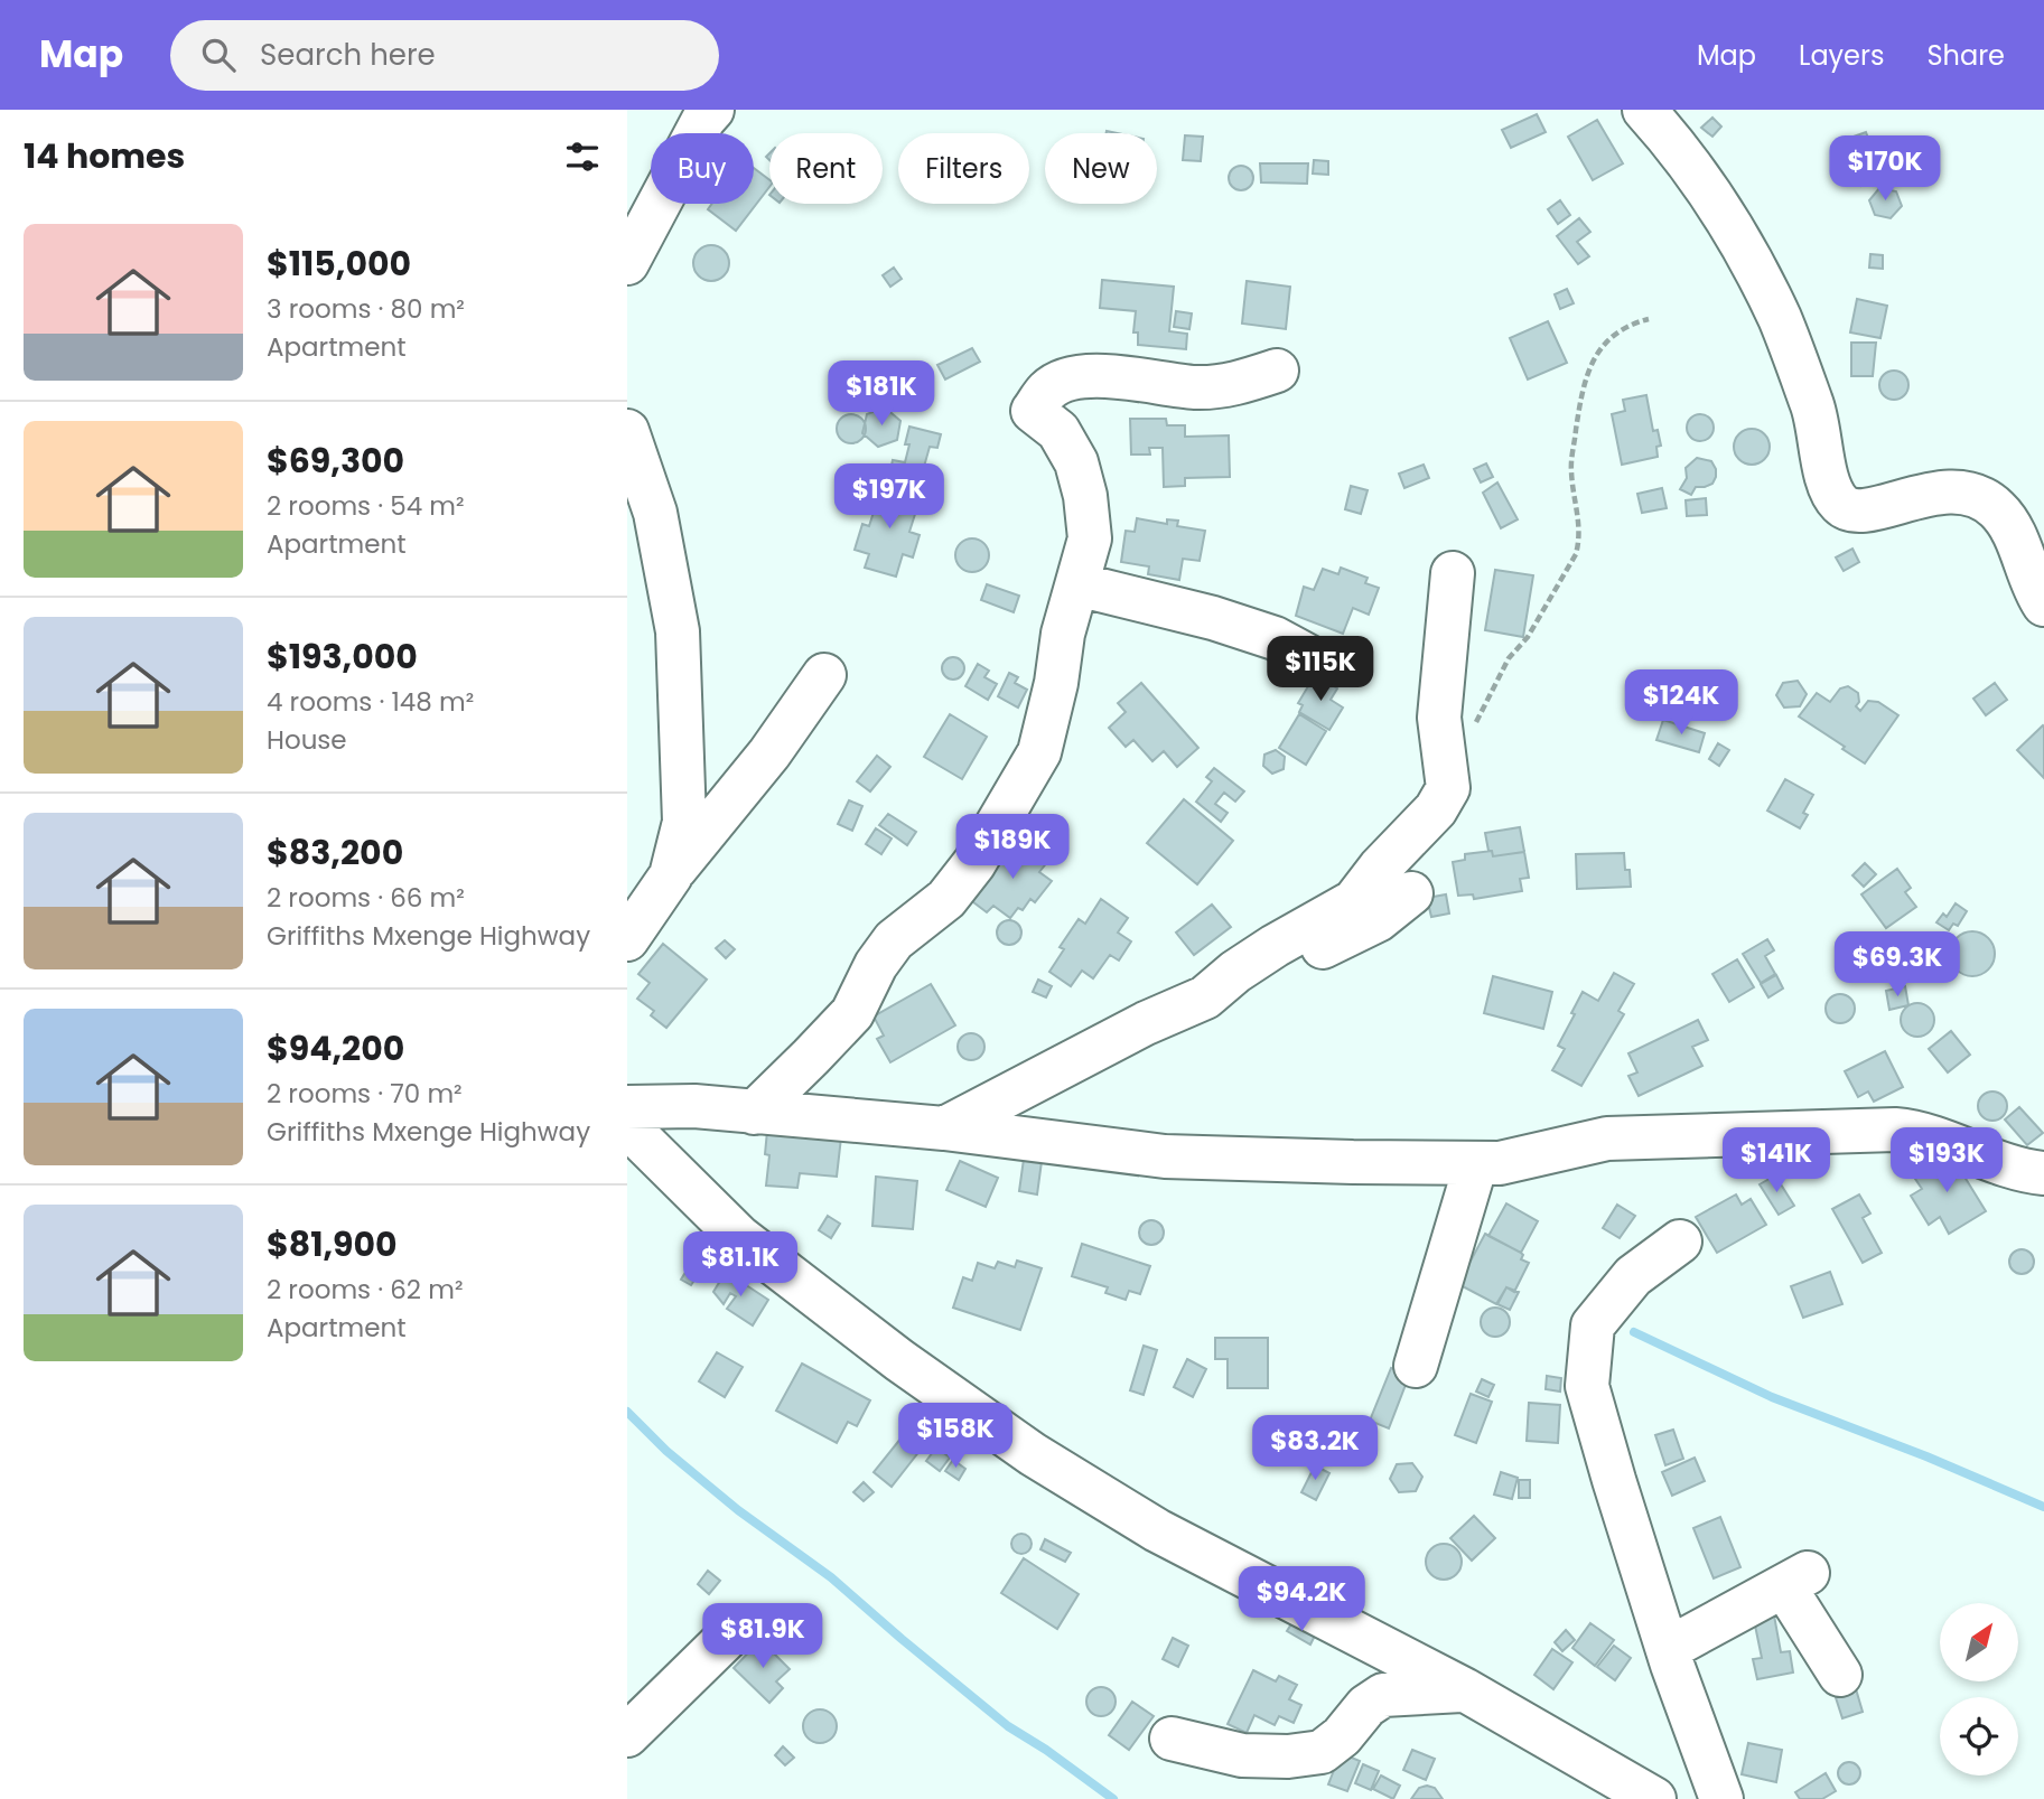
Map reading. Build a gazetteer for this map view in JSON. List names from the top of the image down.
{
  "north": "top right",
  "page": {
    "header": "Map",
    "search": "Search here",
    "nav": ["Map", "Layers", "Share"],
    "heading": "14 homes",
    "chip": [
      "Buy",
      "Rent",
      "Filters",
      "New"
    ],
    "price": [
      "$170K",
      "$181K",
      "$197K",
      "$115K",
      "$124K",
      "$189K",
      "$69.3K",
      "$141K",
      "$193K",
      "$81.1K",
      "$158K",
      "$83.2K",
      "$94.2K",
      "$81.9K"
    ],
    "list": [
      {
        "name": "$115,000",
        "note": "3 rooms · 80 m² · Apartment"
      },
      {
        "name": "$69,300",
        "note": "2 rooms · 54 m² · Apartment"
      },
      {
        "name": "$193,000",
        "note": "4 rooms · 148 m² · House"
      },
      {
        "name": "$83,200",
        "note": "2 rooms · 66 m² · Griffiths Mxenge Highway"
      },
      {
        "name": "$94,200",
        "note": "2 rooms · 70 m² · Griffiths Mxenge Highway"
      },
      {
        "name": "$81,900",
        "note": "2 rooms · 62 m² · Apartment"
      }
    ]
  }
}
